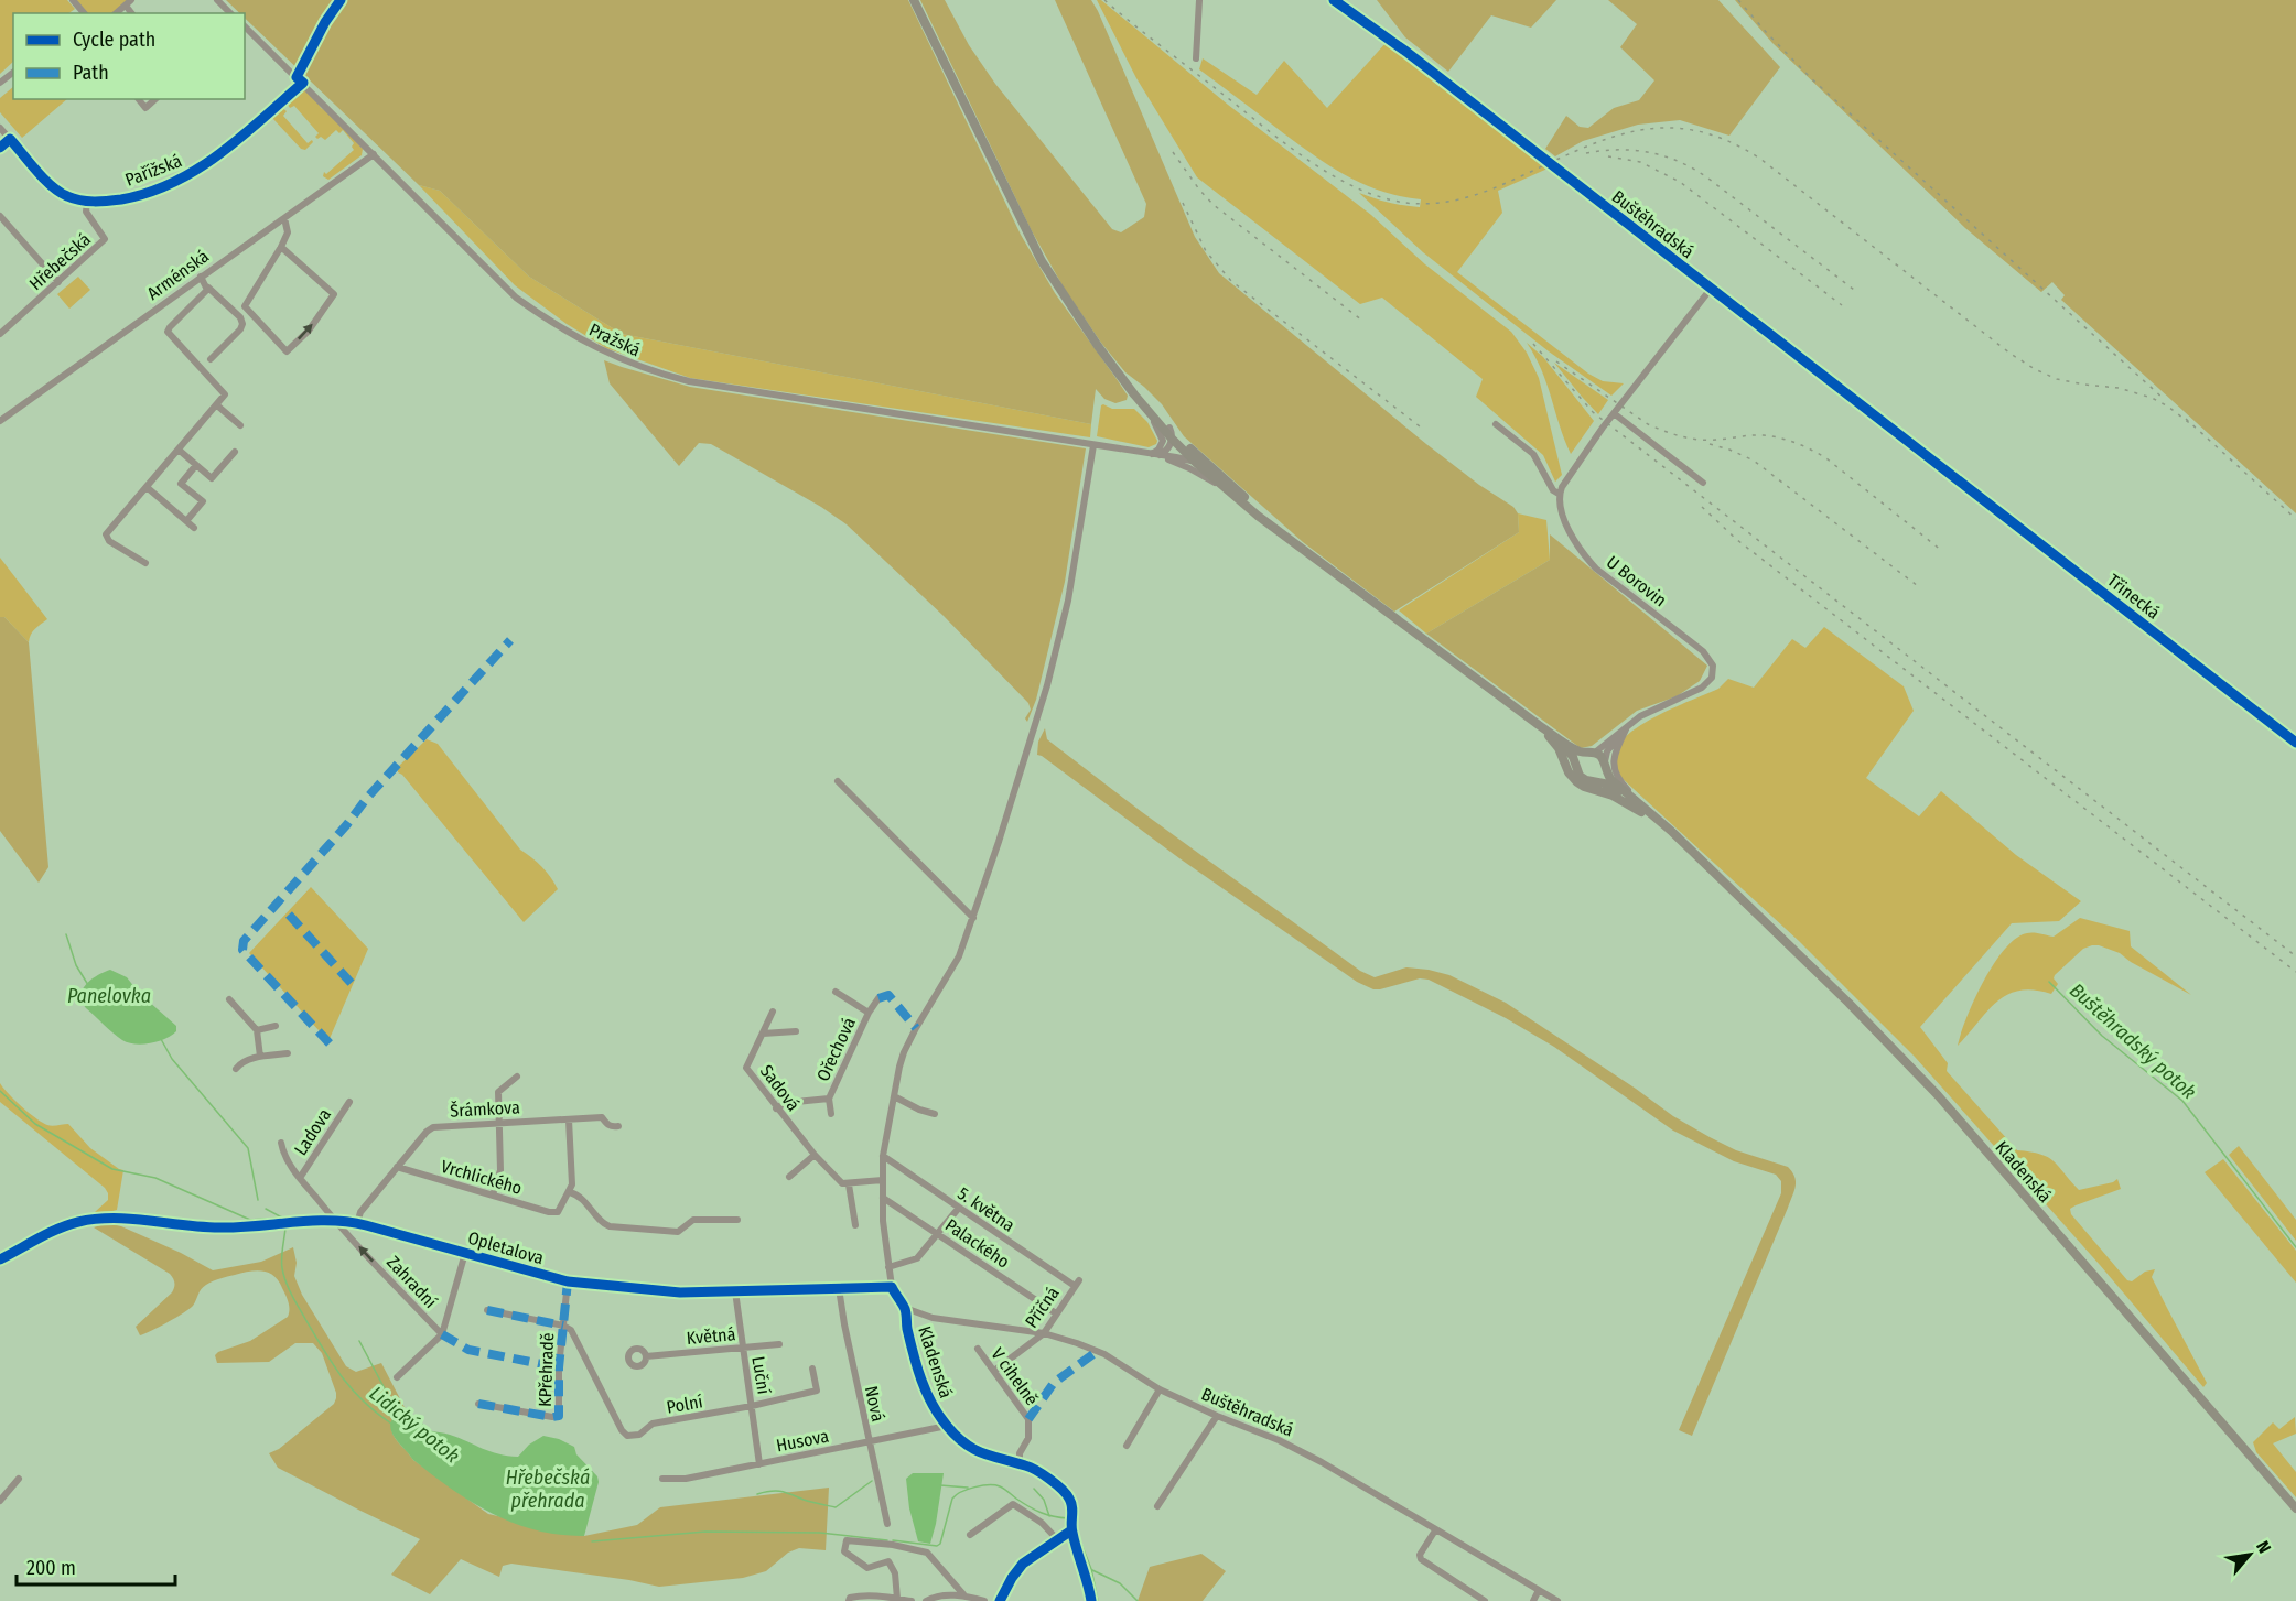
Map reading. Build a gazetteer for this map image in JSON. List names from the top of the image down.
{
  "streets": {
    "main road": ["Kladenská"],
    "street": [
      "Pařížská",
      "Buštěhradská",
      "Hřebečská",
      "Arménská",
      "Pražská",
      "U Borovin",
      "Třinecká",
      "Ořechová",
      "Sadová",
      "Šrámkova",
      "Ladova",
      "Vrchlického",
      "5. května",
      "Palackého",
      "Opletalova",
      "Zahradní",
      "Příčná",
      "Květná",
      "KPřehradě",
      "Luční",
      "V cihelně",
      "Polní",
      "Nová",
      "Husova"
    ]
  },
  "crossings": [
    ["Pařížská", "Hřebečská"],
    ["Pařížská", "Pražská"],
    ["Buštěhradská", "Třinecká"],
    ["Buštěhradská", "Kladenská"],
    ["Buštěhradská", "Příčná"],
    ["Arménská", "Pražská"],
    ["Pražská", "Kladenská"],
    ["Ořechová", "Sadová"],
    ["Šrámkova", "Vrchlického"],
    ["Šrámkova", "Opletalova"],
    ["Ladova", "Opletalova"],
    ["Ladova", "Zahradní"],
    ["Kladenská", "5. května"],
    ["Kladenská", "Palackého"],
    ["Kladenská", "Opletalova"],
    ["Kladenská", "V cihelně"],
    ["Kladenská", "Husova"],
    ["5. května", "Příčná"],
    ["Palackého", "Příčná"],
    ["Opletalova", "Zahradní"],
    ["Opletalova", "KPřehradě"],
    ["Opletalova", "Luční"],
    ["Opletalova", "Nová"],
    ["Příčná", "V cihelně"],
    ["Květná", "Luční"],
    ["KPřehradě", "Polní"],
    ["Luční", "Polní"],
    ["Luční", "Husova"],
    ["Nová", "Husova"]
  ],
  "one_way": ["Zahradní"],
  "water": [
    "Panelovka",
    "Buštěhradský potok",
    "Lidický potok",
    "Hřebečská přehrada"
  ],
  "legend": ["Cycle path", "Path"],
  "scale_bar": "200 m",
  "north": "top right"
}
